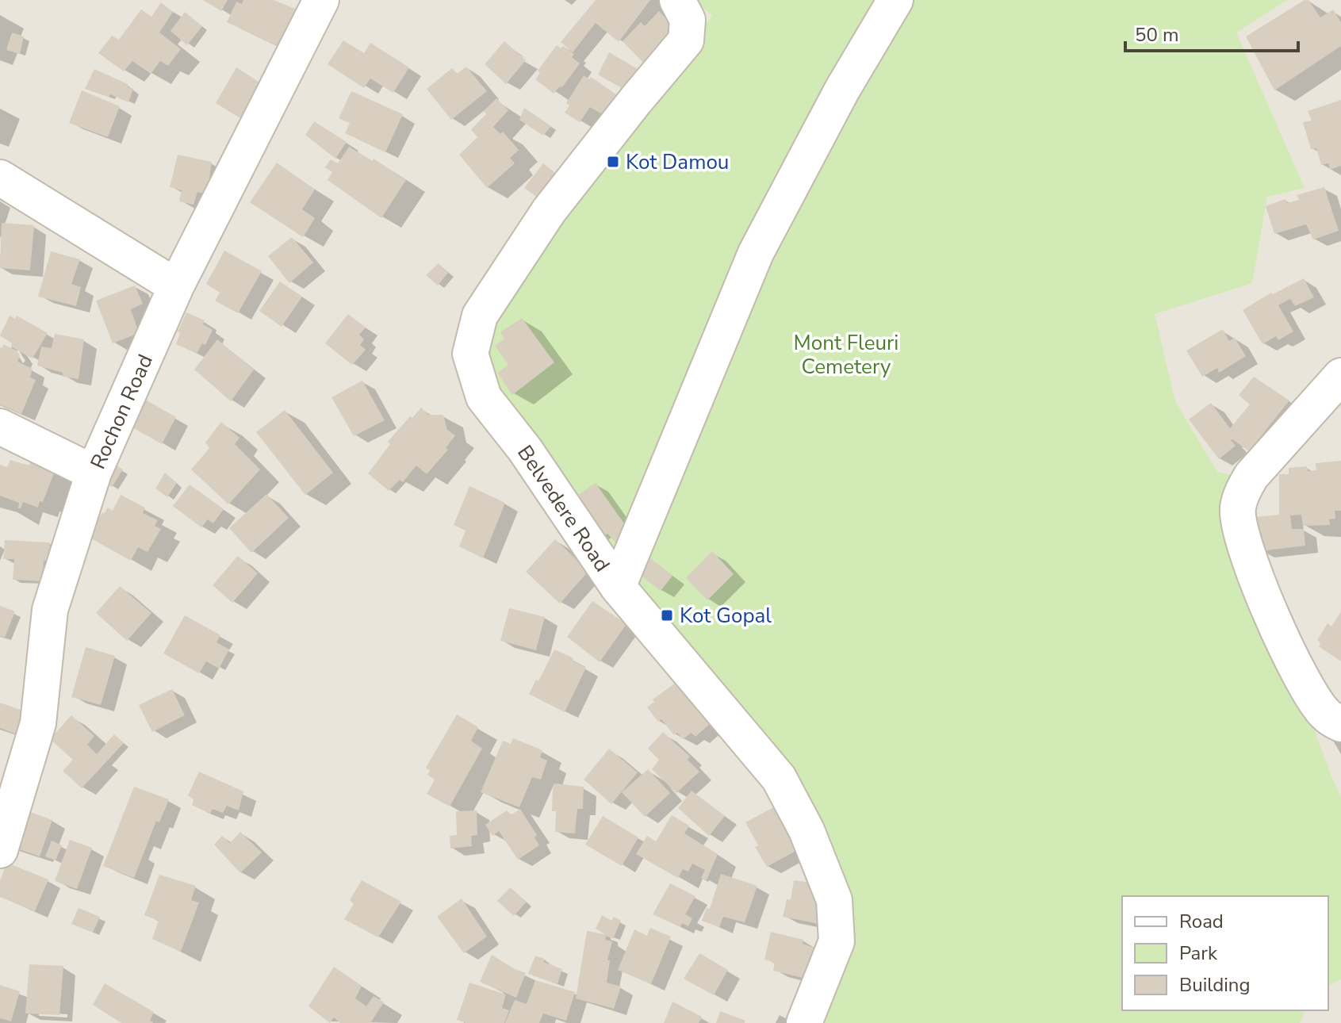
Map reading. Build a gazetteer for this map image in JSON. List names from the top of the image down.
{
  "streets": {
    "street": ["Rochon Road", "Belvedere Road"]
  },
  "parks": ["Mont Fleuri Cemetery"],
  "places": {
    "transit": ["Kot Damou", "Kot Gopal"]
  },
  "legend": ["Road", "Park", "Building"],
  "scale_bar": "50 m"
}
